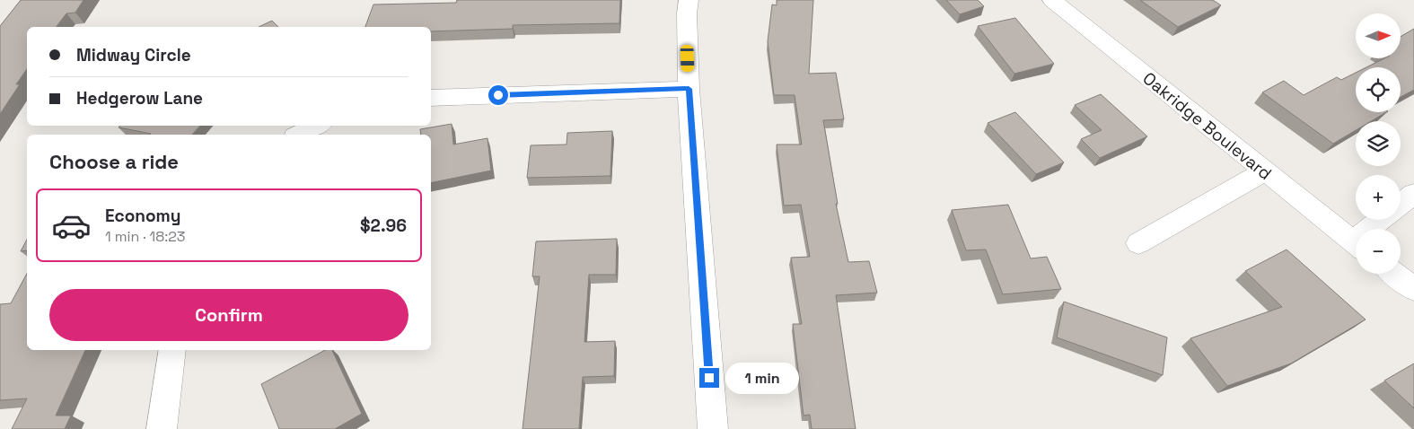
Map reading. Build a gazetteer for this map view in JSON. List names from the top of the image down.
{
  "streets": {
    "street": ["Oakridge Boulevard"]
  },
  "north": "right",
  "page": {
    "map_buttons": ["+", "−"],
    "banner": ["Midway Circle", "Hedgerow Lane"],
    "heading": "Choose a ride",
    "list": [
      {
        "name": "Economy",
        "note": "1 min · 18:23",
        "value": "$2.96"
      }
    ],
    "buttons": "Confirm",
    "bubble": "1 min"
  }
}
